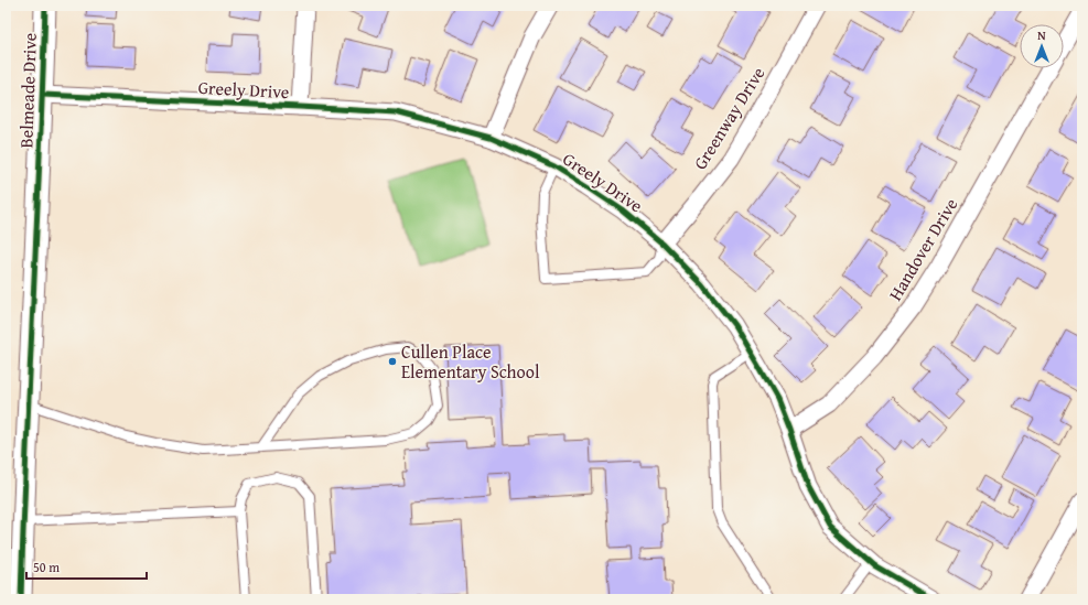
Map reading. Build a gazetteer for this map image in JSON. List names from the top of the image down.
{
  "streets": {
    "street": [
      "Greely Drive",
      "Belmeade Drive",
      "Greenway Drive",
      "Handover Drive"
    ]
  },
  "crossings": [
    ["Greely Drive", "Belmeade Drive"],
    ["Greely Drive", "Greenway Drive"],
    ["Greely Drive", "Handover Drive"]
  ],
  "places": ["Cullen Place Elementary School"],
  "scale_bar": "50 m",
  "north": "top"
}
